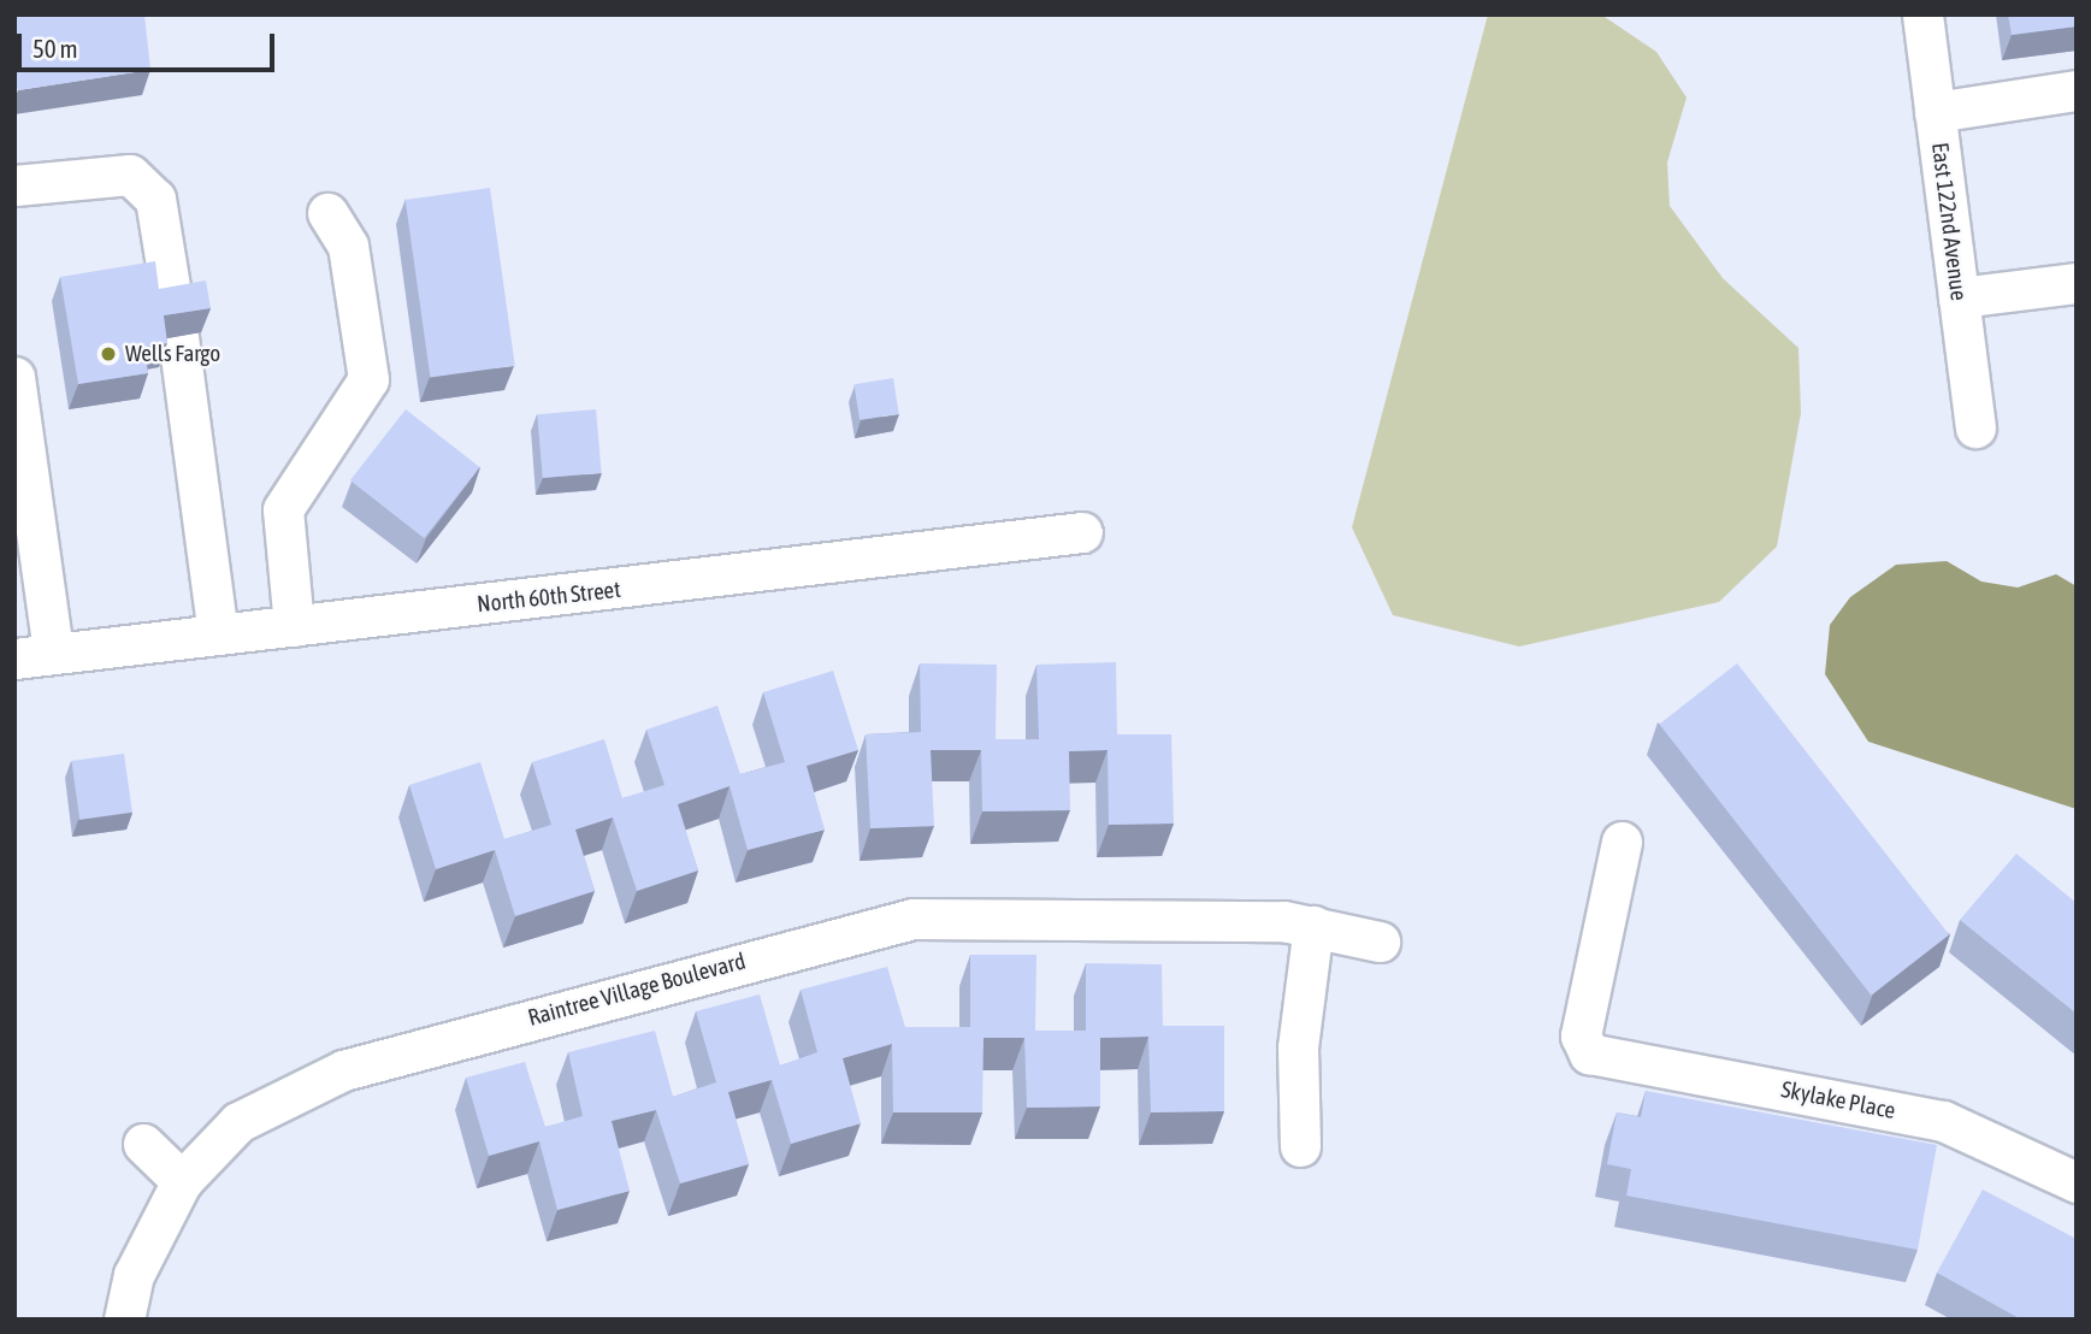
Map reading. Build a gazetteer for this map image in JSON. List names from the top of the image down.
{
  "streets": {
    "street": [
      "East 122nd Avenue",
      "North 60th Street",
      "Raintree Village Boulevard",
      "Skylake Place"
    ]
  },
  "places": ["Wells Fargo"],
  "scale_bar": "50 m"
}
